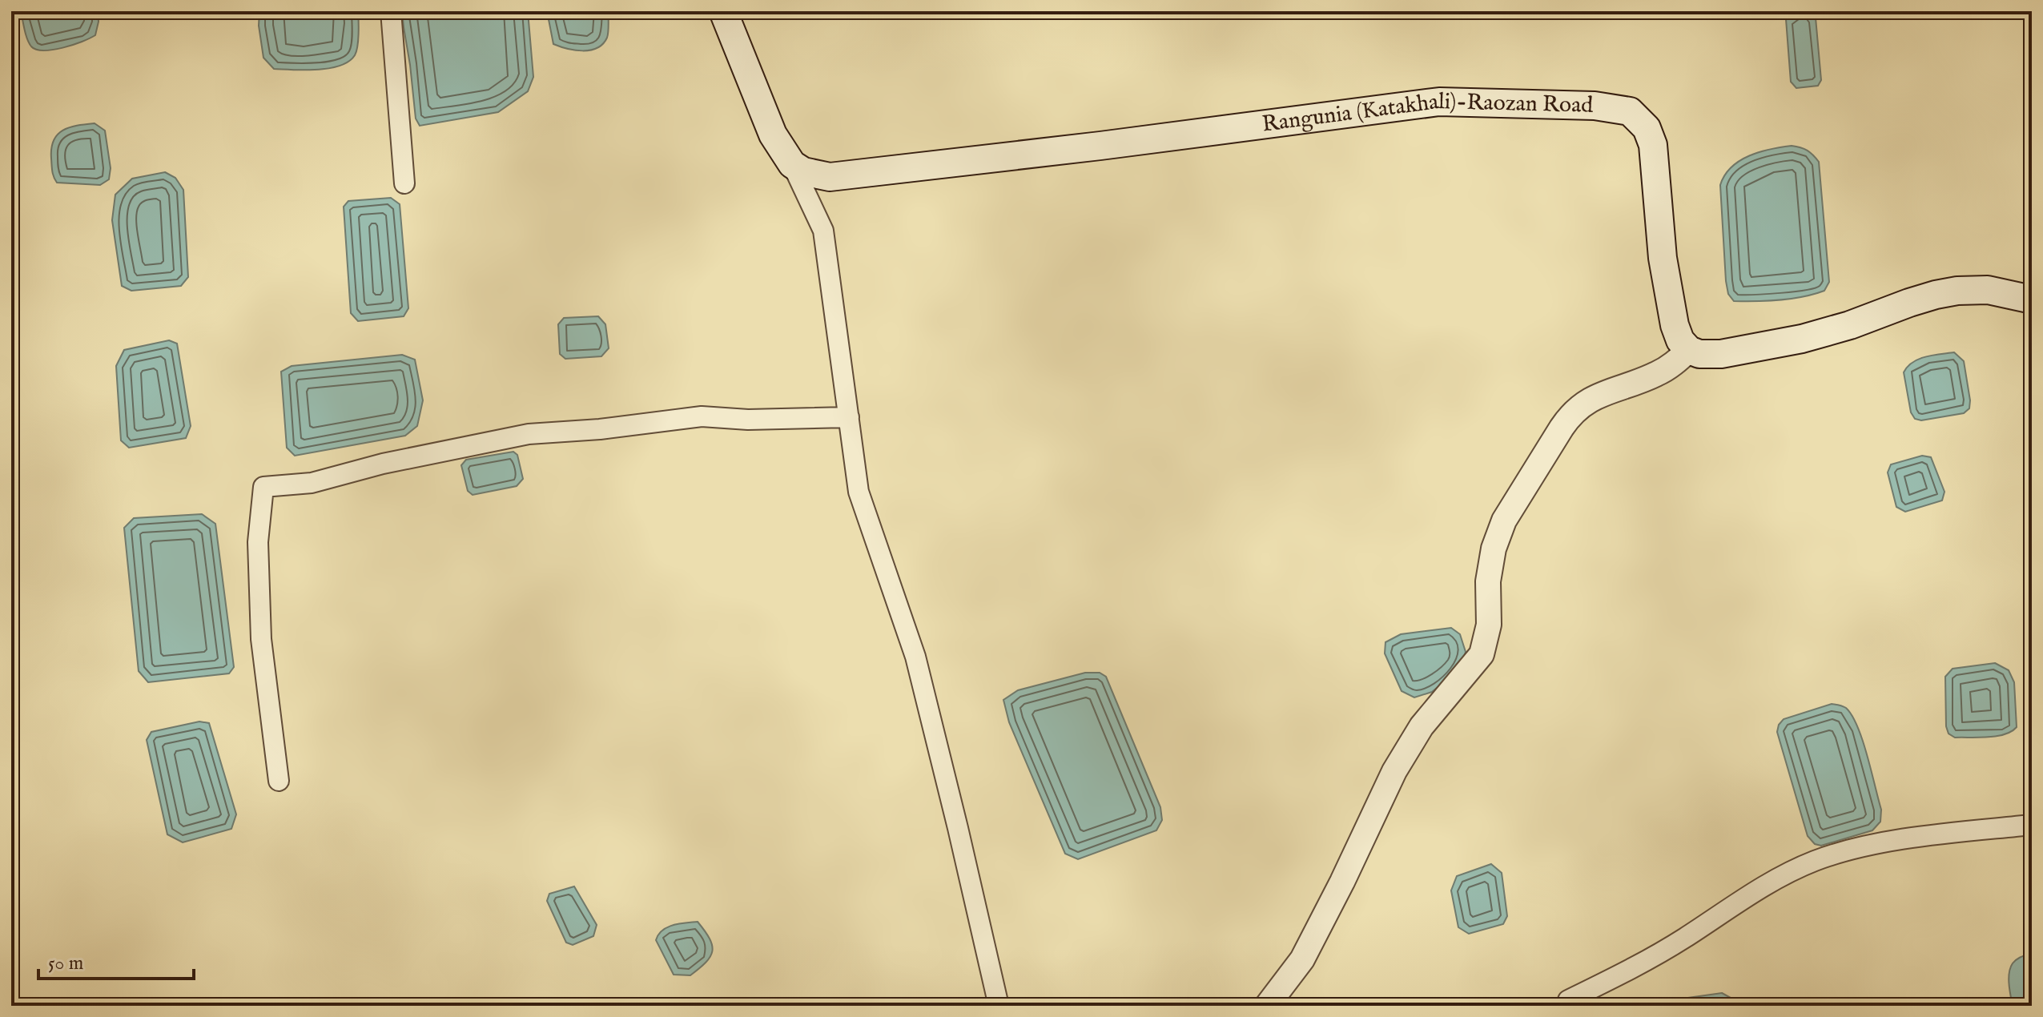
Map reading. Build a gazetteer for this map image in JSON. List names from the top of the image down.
{
  "streets": {
    "main road": ["Rangunia (Katakhali)-Raozan Road"]
  },
  "scale_bar": "50 m"
}
